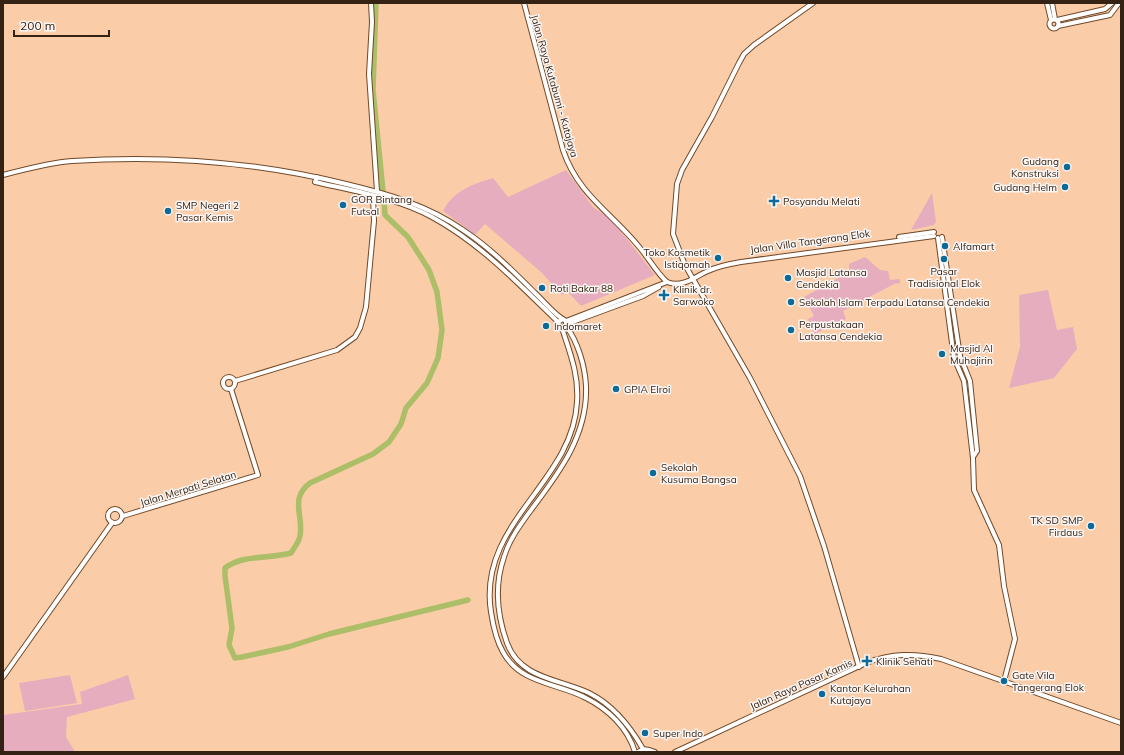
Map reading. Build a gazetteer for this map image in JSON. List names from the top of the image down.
{
  "streets": {
    "street": [
      "Jalan Raya Kutabumi - Kutajaya",
      "Jalan Villa Tangerang Elok",
      "Jalan Merpati Selatan",
      "Jalan Raya Pasar Kamis"
    ]
  },
  "places": {
    "other": [
      "Gudang Konstruksi",
      "Gudang Helm",
      "GOR Bintang Futsal",
      "SMP Negeri 2 Pasar Kemis",
      "Alfamart",
      "Toko Kosmetik Istiqomah",
      "Pasar Tradisional Elok",
      "Masjid Latansa Cendekia",
      "Roti Bakar 88",
      "Sekolah Islam Terpadu Latansa Cendekia",
      "Indomaret",
      "Perpustakaan Latansa Cendekia",
      "Masjid Al Muhajirin",
      "GPIA Elroi",
      "Sekolah Kusuma Bangsa",
      "TK SD SMP Firdaus",
      "Gate Vila Tangerang Elok",
      "Kantor Kelurahan Kutajaya",
      "Super Indo"
    ],
    "health": ["Posyandu Melati", "Klinik dr. Sarwoko", "Klinik Sehati"]
  },
  "scale_bar": "200 m"
}
